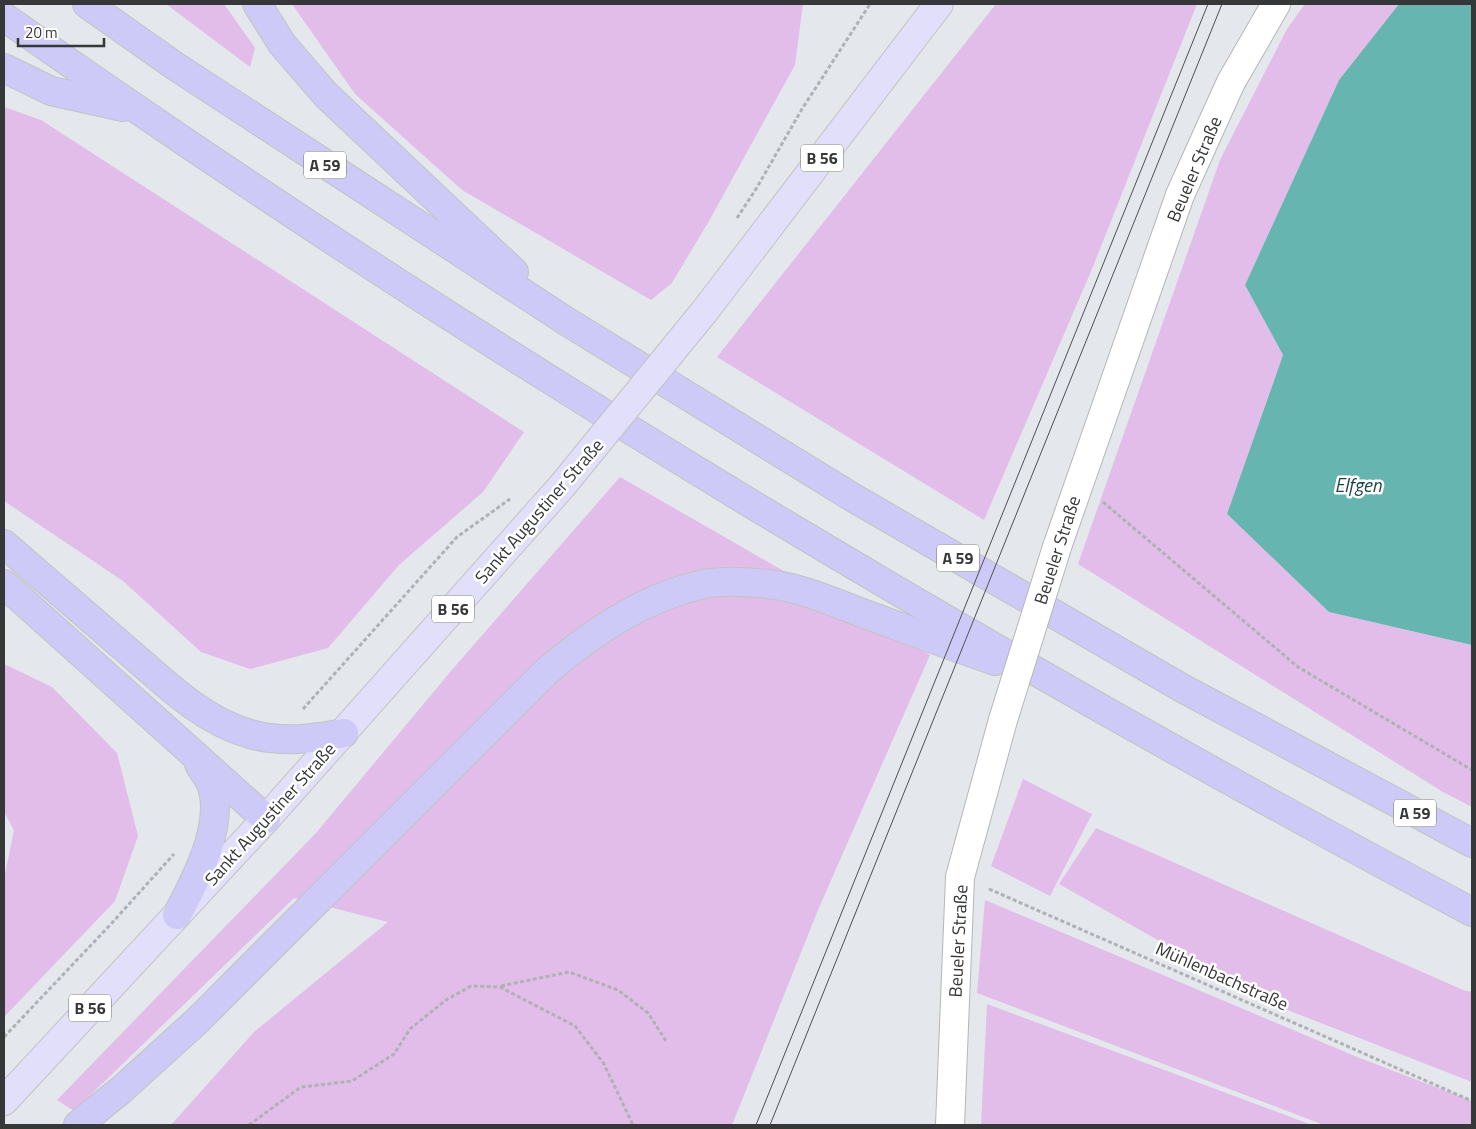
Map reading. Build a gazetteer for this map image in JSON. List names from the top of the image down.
{
  "streets": {
    "highway": ["A 59"],
    "main road": ["B 56", "Sankt Augustiner Straße"],
    "street": ["Beueler Straße"],
    "path": ["Mühlenbachstraße"]
  },
  "crossings": [
    ["Beueler Straße", "Mühlenbachstraße"]
  ],
  "water": ["Elfgen"],
  "scale_bar": "20 m"
}
